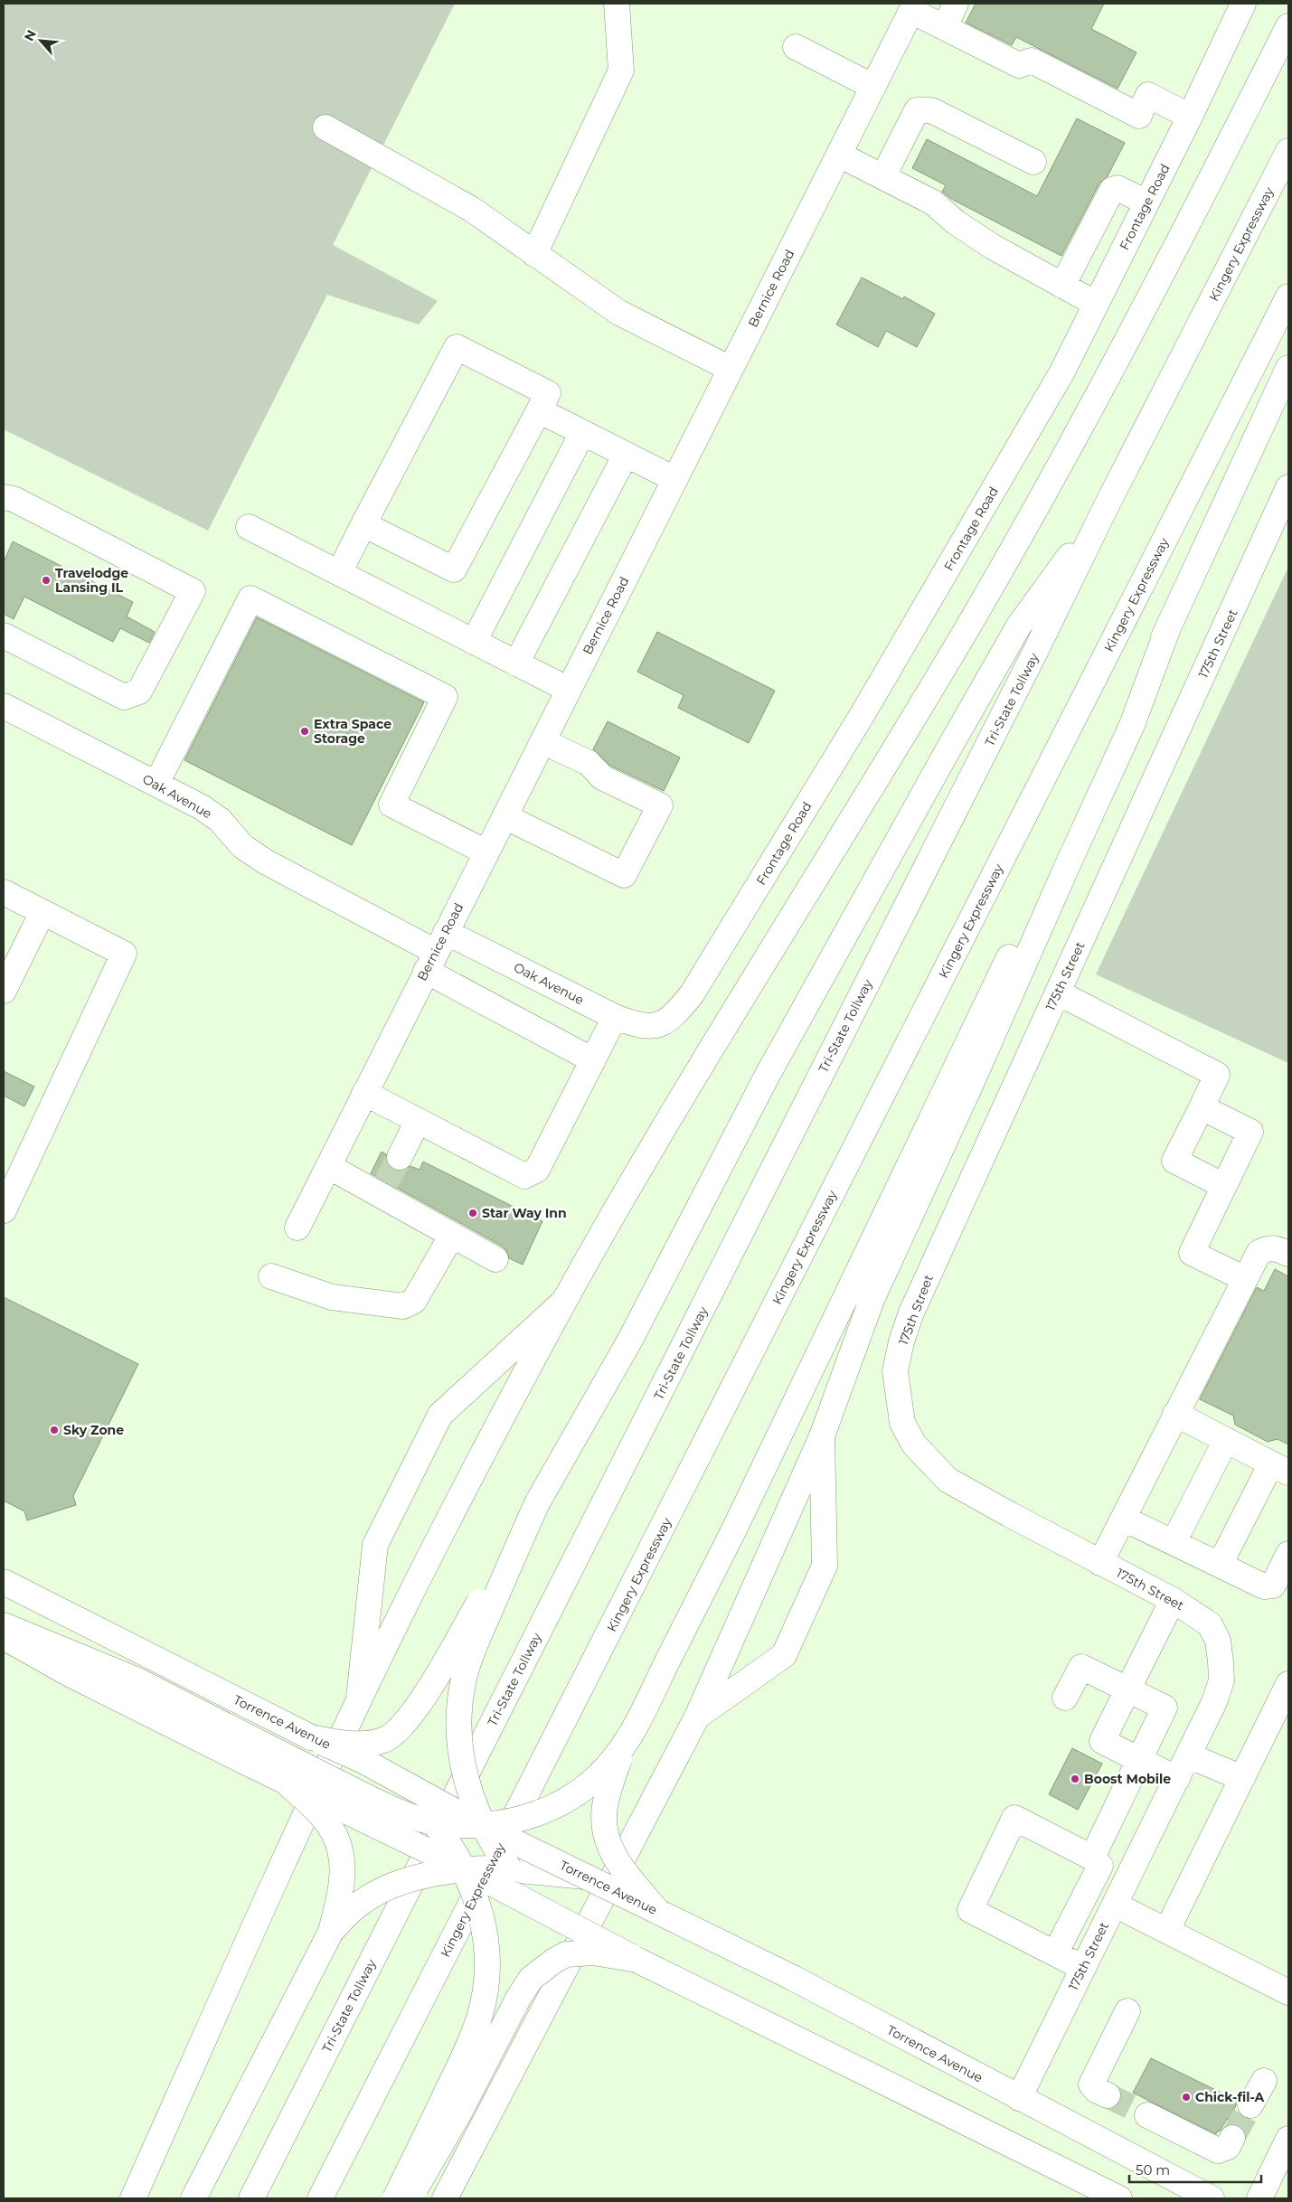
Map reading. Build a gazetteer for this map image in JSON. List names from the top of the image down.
{
  "streets": {
    "main road": [
      "Frontage Road",
      "Kingery Expressway",
      "Bernice Road",
      "175th Street",
      "Tri-State Tollway",
      "Oak Avenue",
      "Torrence Avenue"
    ]
  },
  "crossings": [
    ["Frontage Road", "Oak Avenue"],
    ["Kingery Expressway", "Tri-State Tollway"],
    ["Bernice Road", "Oak Avenue"],
    ["175th Street", "Torrence Avenue"]
  ],
  "places": [
    "Travelodge Lansing IL",
    "Extra Space Storage",
    "Star Way Inn",
    "Sky Zone",
    "Boost Mobile",
    "Chick-fil-A"
  ],
  "scale_bar": "50 m",
  "north": "top left"
}
